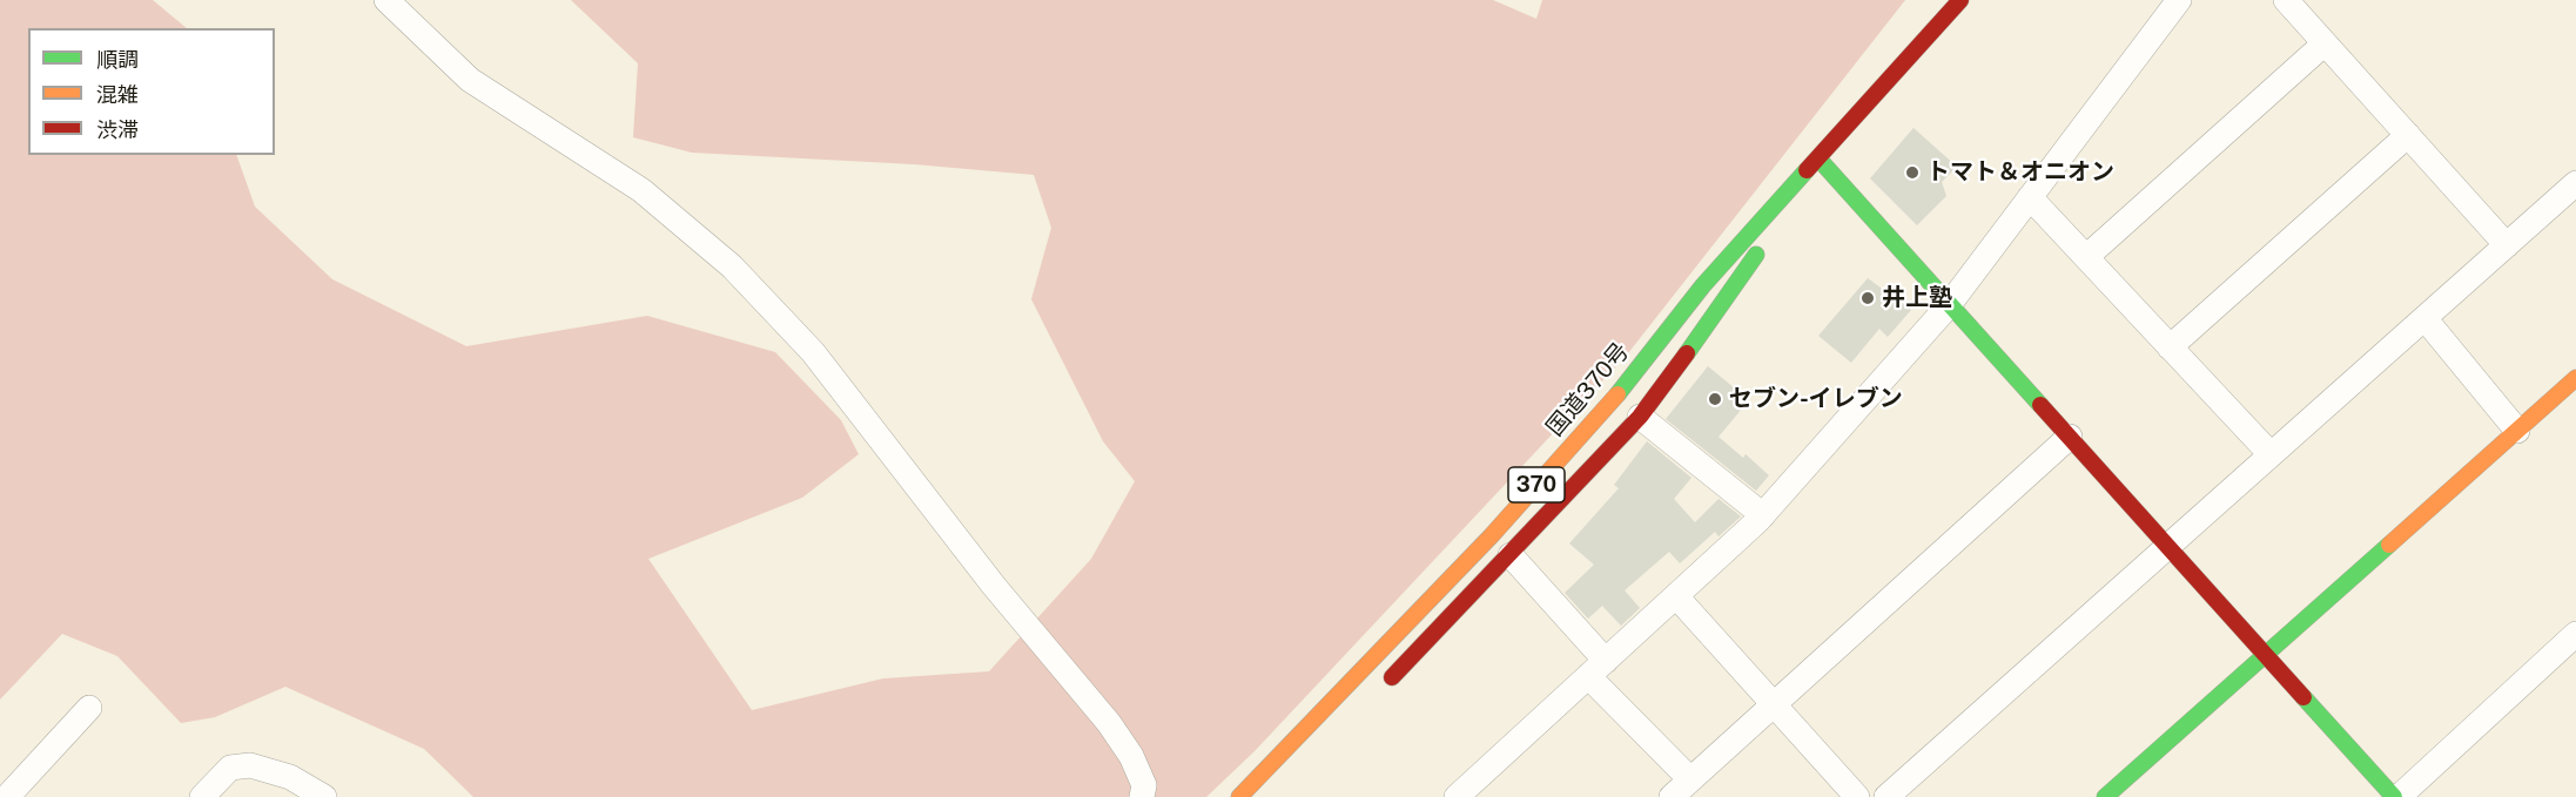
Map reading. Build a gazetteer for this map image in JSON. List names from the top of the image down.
{
  "streets": {
    "main road": ["国道370号", "370"]
  },
  "places": ["トマト＆オニオン", "井上塾", "セブン-イレブン"],
  "legend": ["順調", "混雑", "渋滞"]
}
